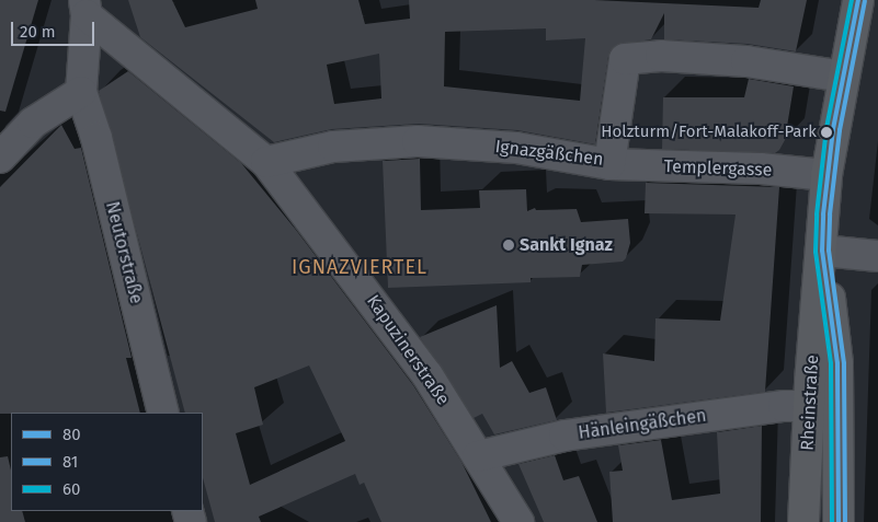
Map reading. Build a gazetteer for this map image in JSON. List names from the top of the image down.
{
  "streets": {
    "main road": ["Rheinstraße"],
    "street": [
      "Ignazgäßchen",
      "Templergasse",
      "Neutorstraße",
      "Kapuzinerstraße",
      "Hänleingäßchen"
    ]
  },
  "crossings": [
    ["Ignazgäßchen", "Templergasse"],
    ["Ignazgäßchen", "Kapuzinerstraße"],
    ["Ignazgäßchen", "Rheinstraße"],
    ["Templergasse", "Rheinstraße"],
    ["Kapuzinerstraße", "Hänleingäßchen"],
    ["Rheinstraße", "Hänleingäßchen"]
  ],
  "districts": ["IGNAZVIERTEL"],
  "places": ["Holzturm/Fort-Malakoff-Park", "Sankt Ignaz"],
  "lines": ["transit line 80", "transit line 60", "transit line 81"],
  "legend": ["80", "81", "60"],
  "scale_bar": "20 m"
}
